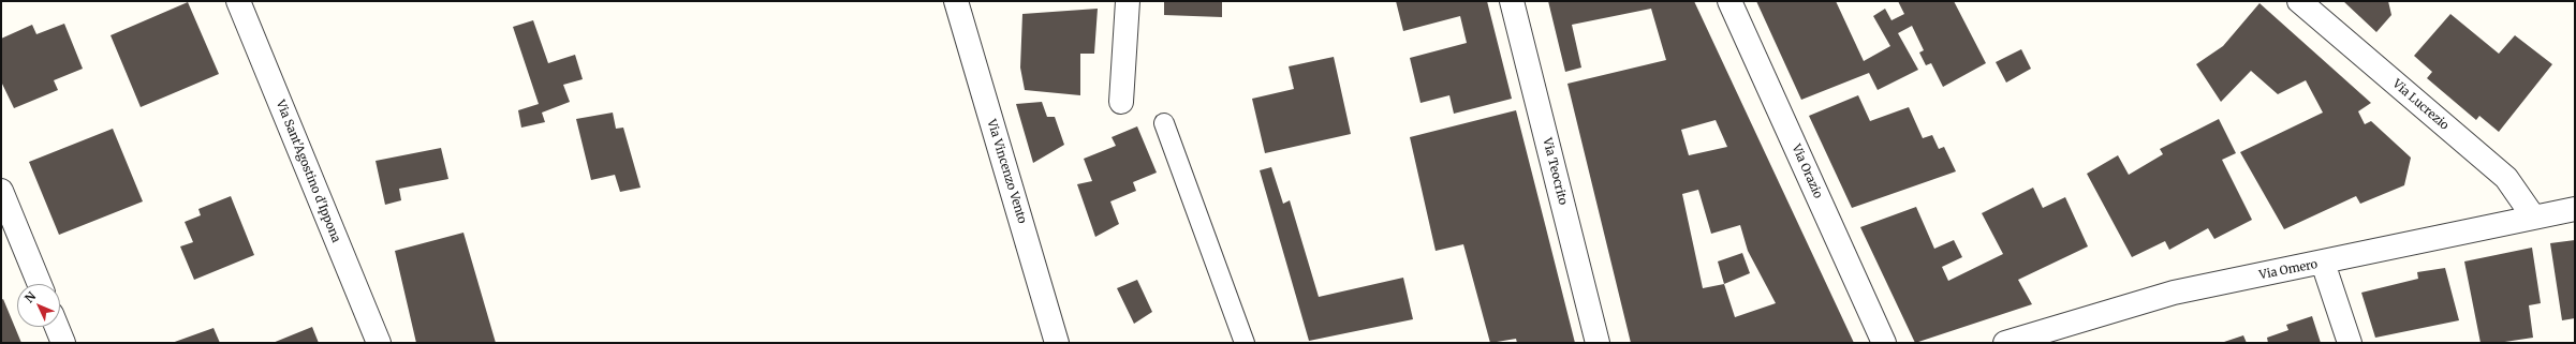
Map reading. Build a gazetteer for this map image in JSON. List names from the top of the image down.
{
  "streets": {
    "street": [
      "Via Lucrezio",
      "Via Sant'Agostino d'Ippona",
      "Via Vincenzo Vento",
      "Via Teocrito",
      "Via Orazio",
      "Via Omero"
    ]
  },
  "crossings": [
    ["Via Lucrezio", "Via Omero"]
  ],
  "north": "top left"
}
